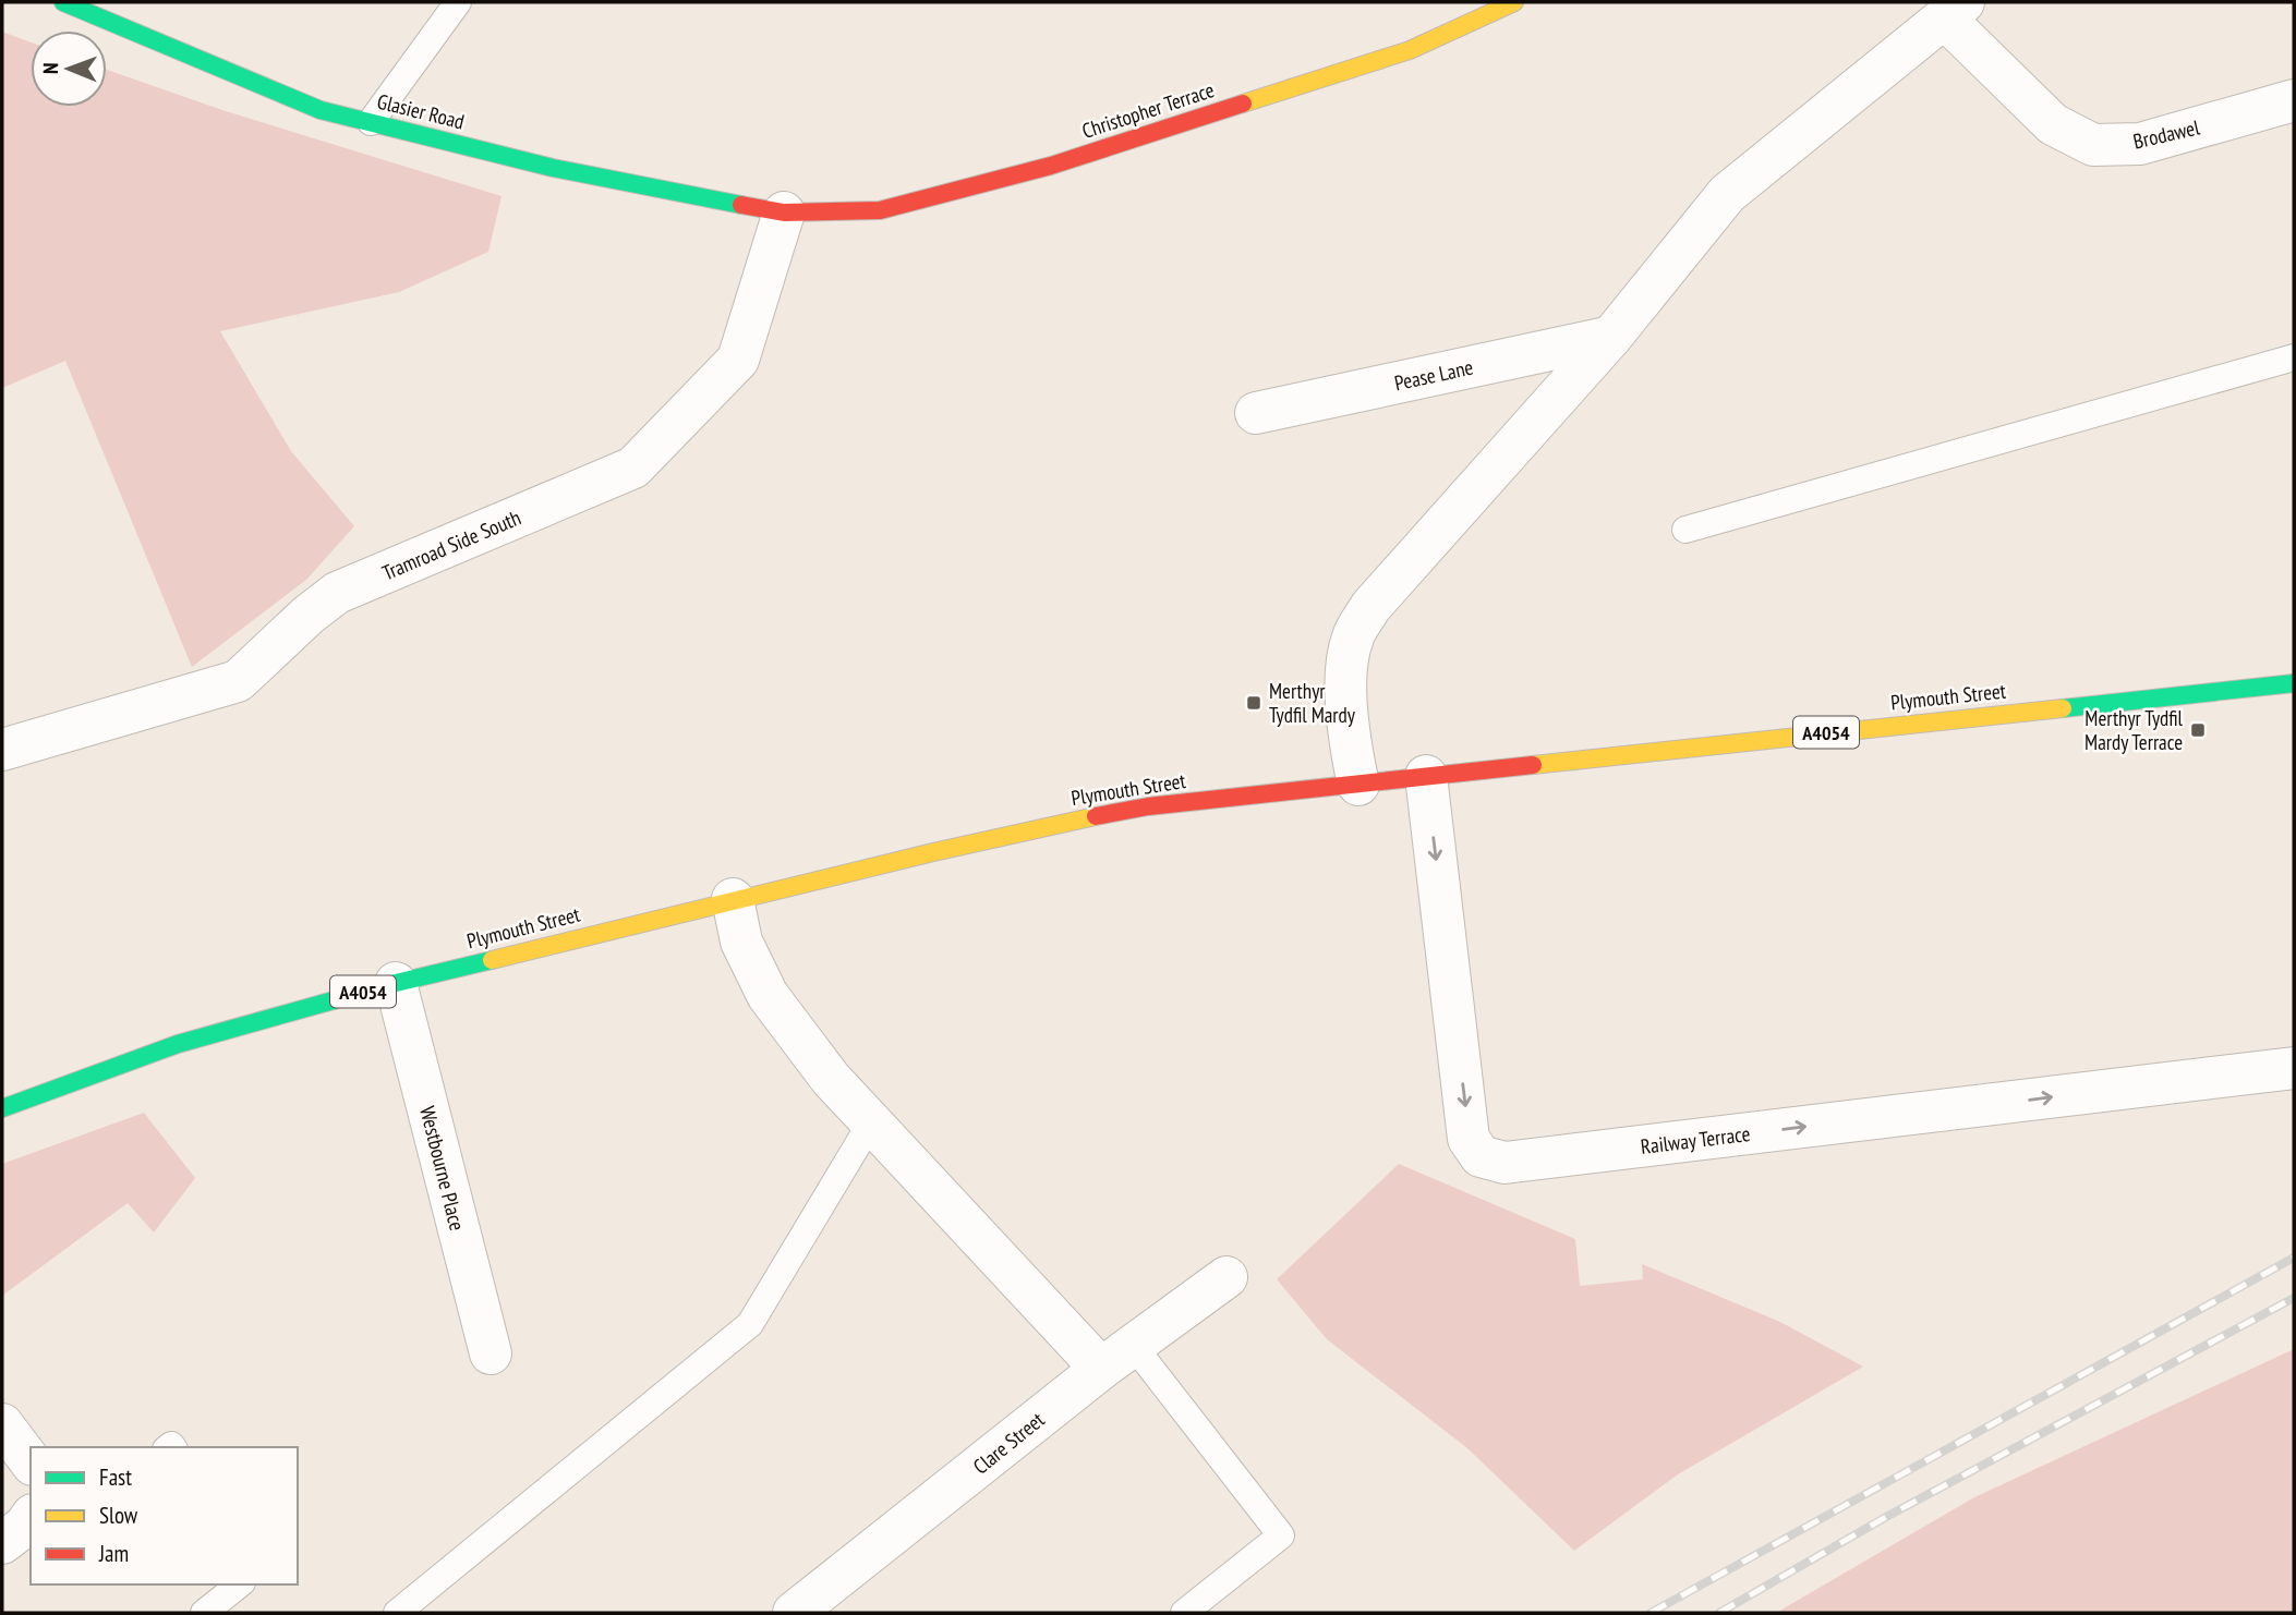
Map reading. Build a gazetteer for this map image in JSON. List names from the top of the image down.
{
  "streets": {
    "main road": [
      "Christopher Terrace",
      "Glasier Road",
      "Plymouth Street",
      "A4054"
    ],
    "street": [
      "Brodawel",
      "Pease Lane",
      "Tramroad Side South",
      "Railway Terrace",
      "Westbourne Place",
      "Clare Street"
    ]
  },
  "crossings": [
    ["Christopher Terrace", "Glasier Road"],
    ["Christopher Terrace", "Tramroad Side South"],
    ["Glasier Road", "Tramroad Side South"],
    ["Plymouth Street", "Railway Terrace"],
    ["Plymouth Street", "Westbourne Place"]
  ],
  "places": {
    "transit": ["Merthyr Tydfil Mardy", "Merthyr Tydfil Mardy Terrace"]
  },
  "legend": ["Fast", "Slow", "Jam"],
  "north": "left"
}
